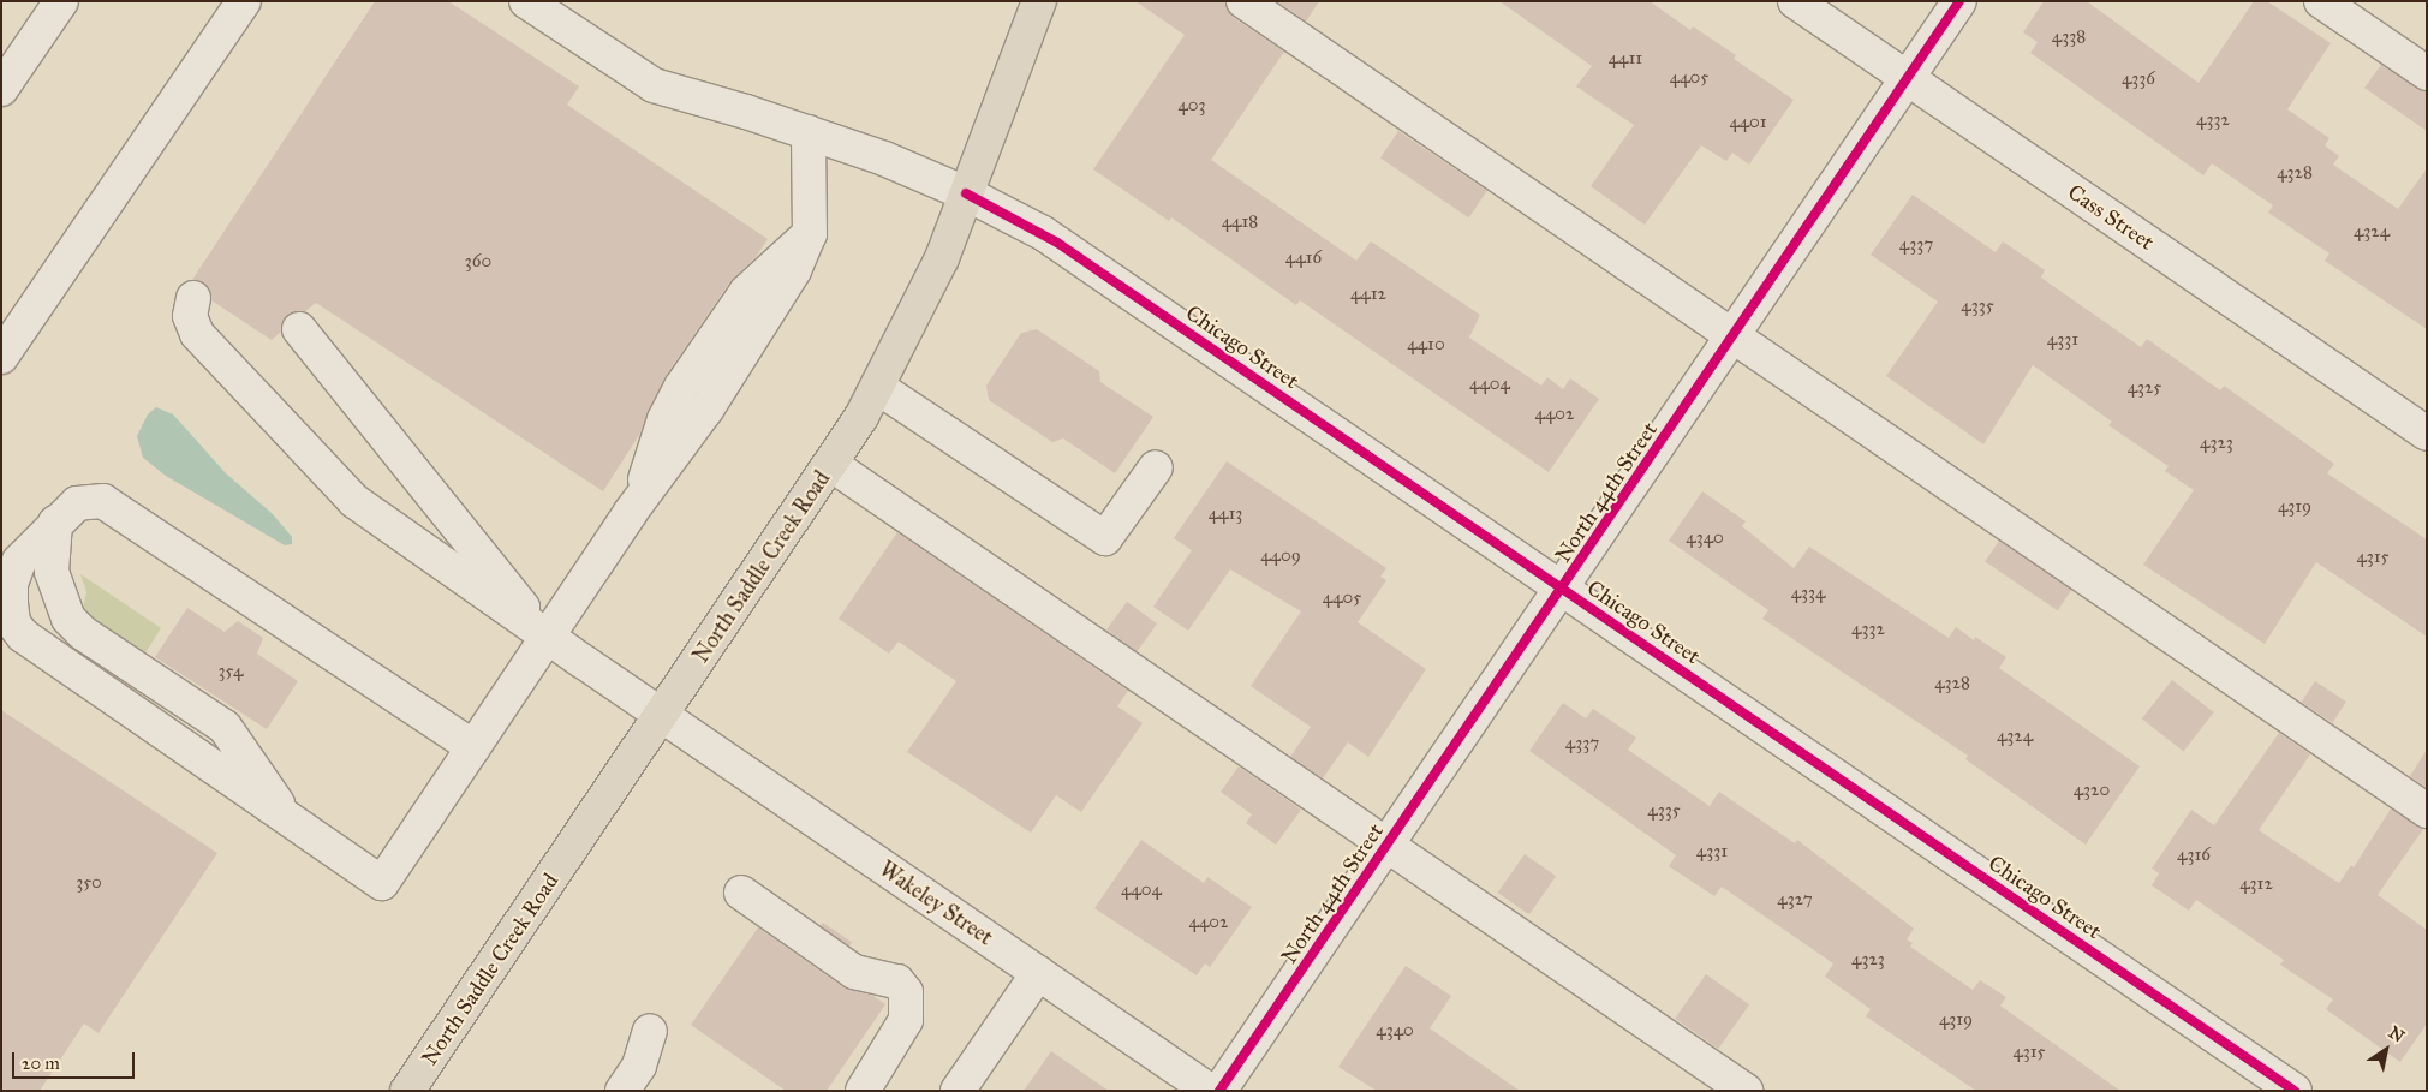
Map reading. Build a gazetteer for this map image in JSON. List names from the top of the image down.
{
  "streets": {
    "main road": ["North Saddle Creek Road"],
    "street": [
      "Cass Street",
      "Chicago Street",
      "North 44th Street",
      "Wakeley Street"
    ]
  },
  "crossings": [
    ["Cass Street", "North 44th Street"],
    ["Chicago Street", "North 44th Street"],
    ["Chicago Street", "North Saddle Creek Road"],
    ["North Saddle Creek Road", "Wakeley Street"]
  ],
  "house_numbers": [
    "4338",
    "4411",
    "4405",
    "4336",
    "403",
    "4332",
    "4401",
    "4328",
    "4418",
    "4324",
    "4337",
    "4416",
    "360",
    "4412",
    "4335",
    "4331",
    "4410",
    "4404",
    "4325",
    "4402",
    "4323",
    "4319",
    "4413",
    "4340",
    "4409",
    "4315",
    "4334",
    "4405",
    "4332",
    "354",
    "4328",
    "4324",
    "4337",
    "4320",
    "4335",
    "4331",
    "4316",
    "350",
    "4312",
    "4404",
    "4327",
    "4402",
    "4323",
    "4319",
    "4340",
    "4315"
  ],
  "scale_bar": "20 m",
  "north": "top right"
}
